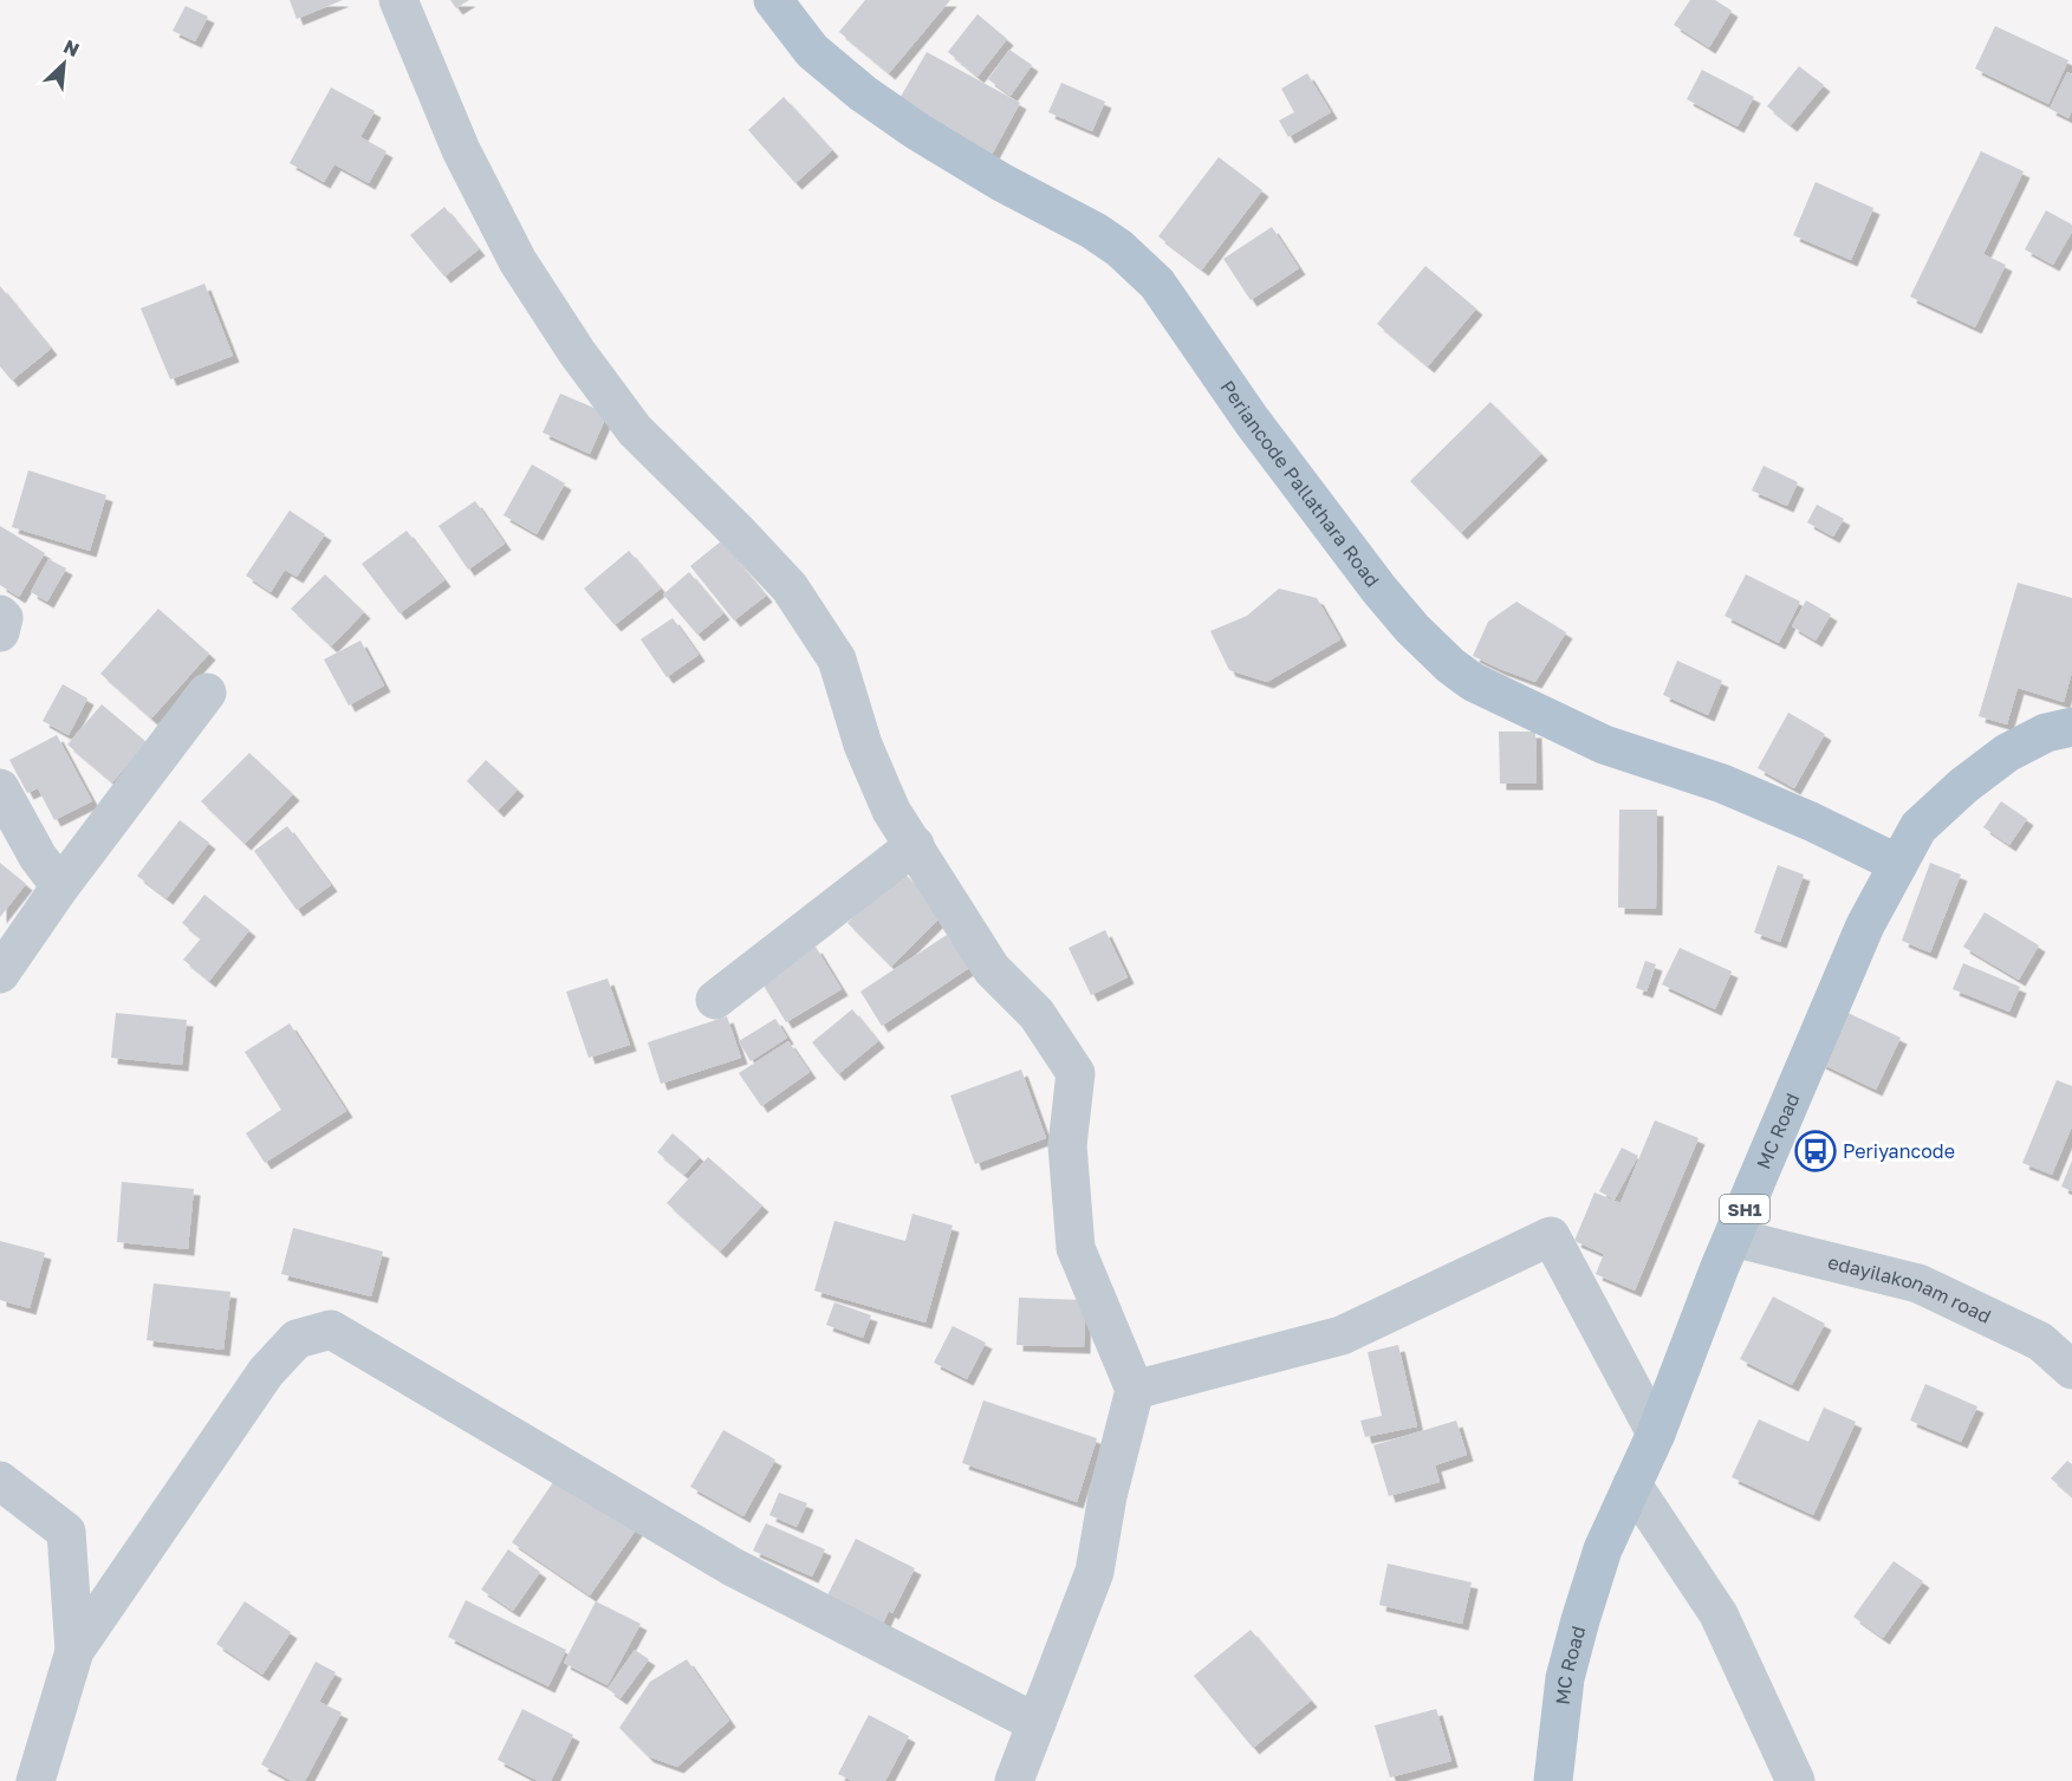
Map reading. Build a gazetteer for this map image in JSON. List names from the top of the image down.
{
  "streets": {
    "main road": ["Periancode Pallathara Road", "MC Road", "SH1"],
    "street": ["edayilakonam road"]
  },
  "crossings": [
    ["Periancode Pallathara Road", "MC Road"],
    ["MC Road", "edayilakonam road"]
  ],
  "places": {
    "bus stop": ["Periyancode"]
  },
  "north": "top right"
}
